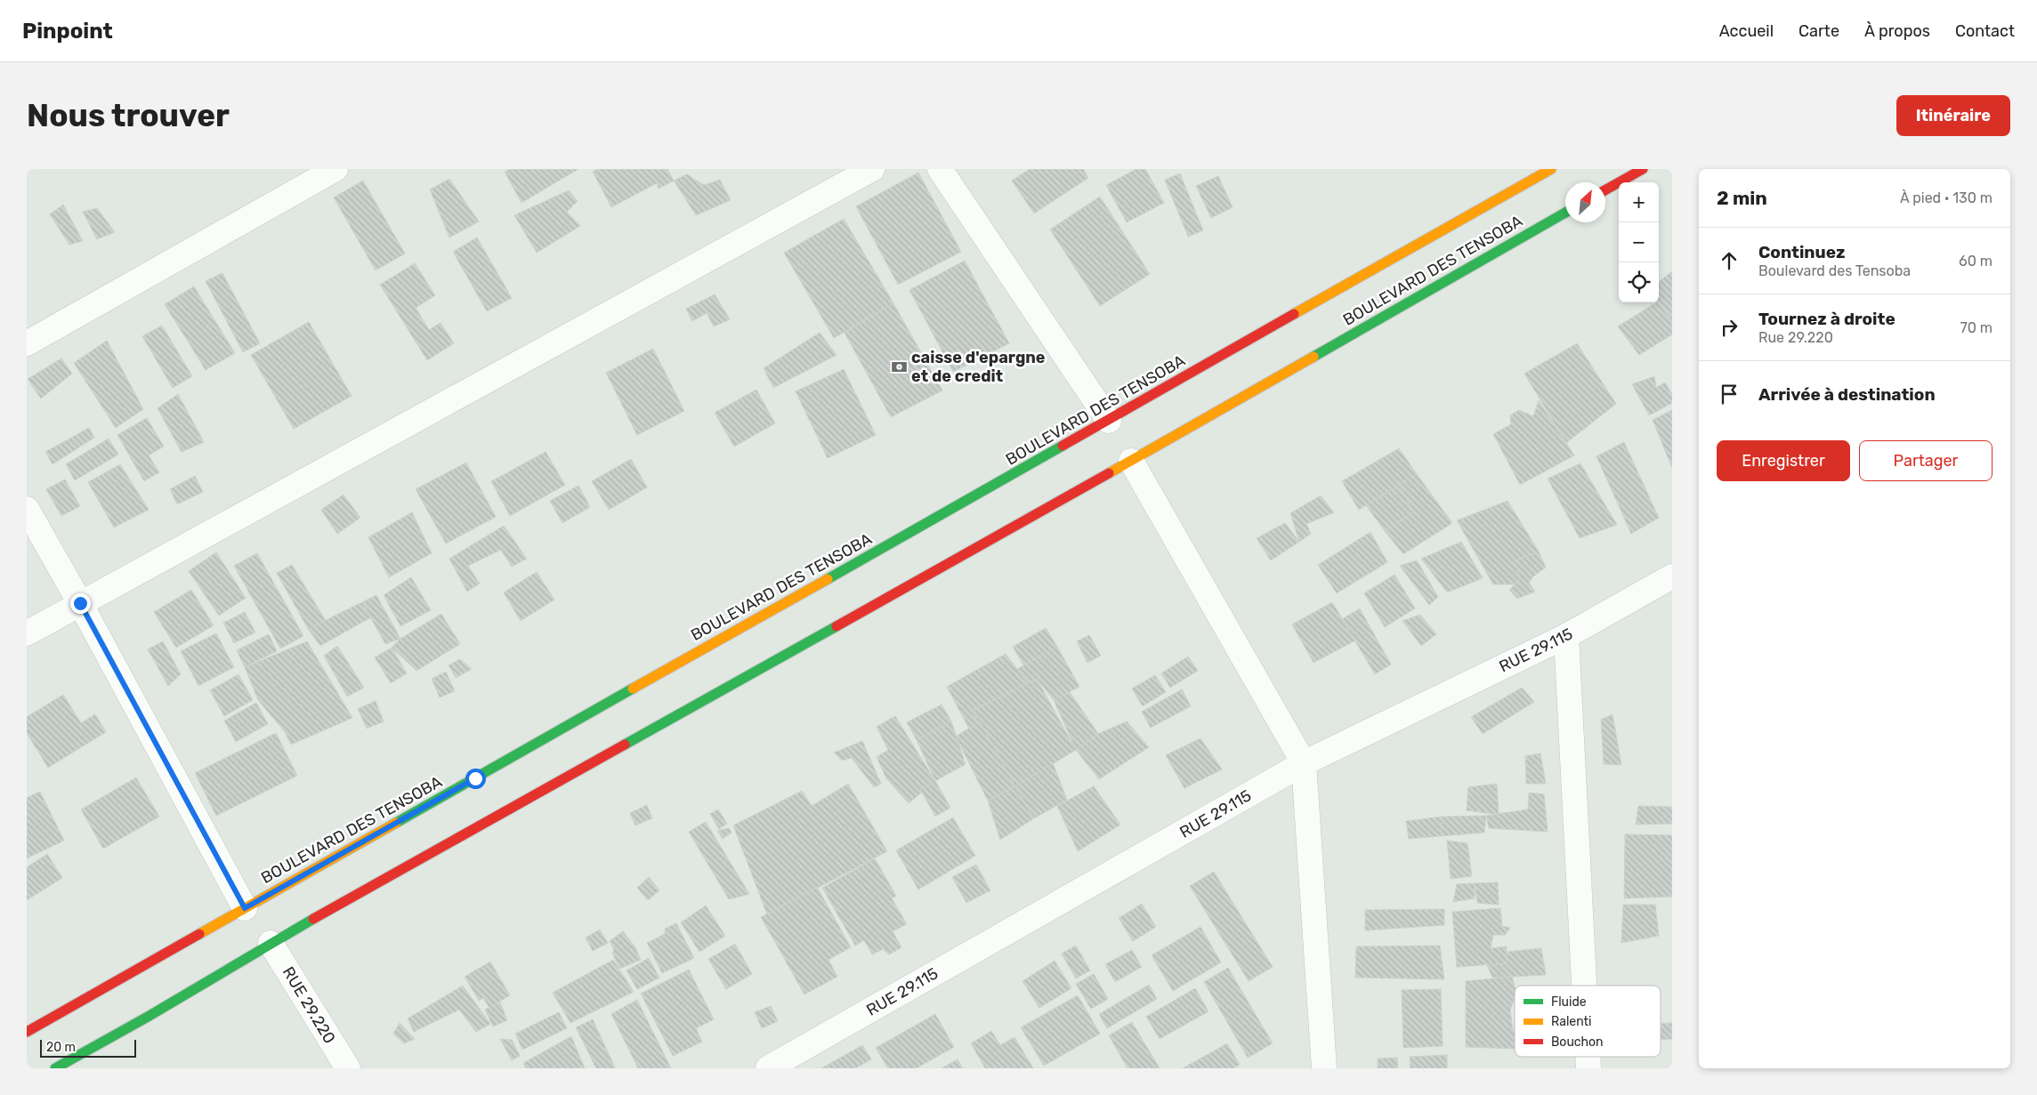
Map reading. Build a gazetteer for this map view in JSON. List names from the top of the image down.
{
  "streets": {
    "main road": ["BOULEVARD DES TENSOBA"],
    "street": ["RUE 29.115", "RUE 29.220"]
  },
  "crossings": [
    ["BOULEVARD DES TENSOBA", "RUE 29.220"]
  ],
  "places": {
    "bank": ["caisse d'epargne et de credit"]
  },
  "legend": ["Fluide", "Ralenti", "Bouchon"],
  "scale_bar": "20 m",
  "north": "top right",
  "page": {
    "header": "Pinpoint",
    "nav": [
      "Accueil",
      "Carte",
      "À propos",
      "Contact"
    ],
    "buttons": [
      "Itinéraire",
      ["Enregistrer", "Partager"]
    ],
    "title": "Nous trouver",
    "heading": ["2 min", "À pied · 130 m"],
    "map_buttons": ["+", "−"],
    "list": [
      ["Continuez", "Boulevard des Tensoba", "60 m"],
      ["Tournez à droite", "Rue 29.220", "70 m"],
      "Arrivée à destination"
    ],
    "scale": "20 m"
  }
}
